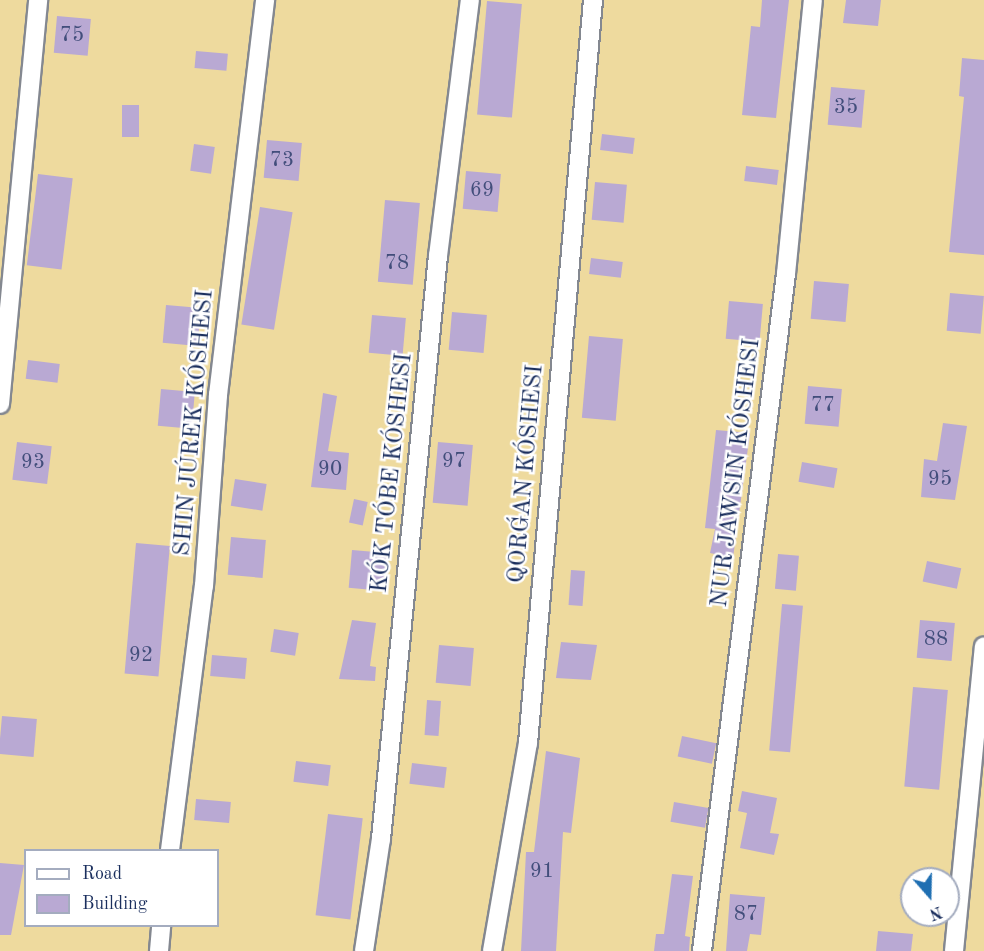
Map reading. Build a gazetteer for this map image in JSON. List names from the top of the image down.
{
  "streets": {
    "street": ["KÓK TÓBE KÓSHESI", "QORǴAN KÓSHESI"]
  },
  "house_numbers": [
    "75",
    "35",
    "73",
    "69",
    "78",
    "77",
    "97",
    "93",
    "90",
    "95",
    "88",
    "92",
    "91",
    "87"
  ],
  "legend": ["Road", "Building"],
  "north": "bottom"
}
